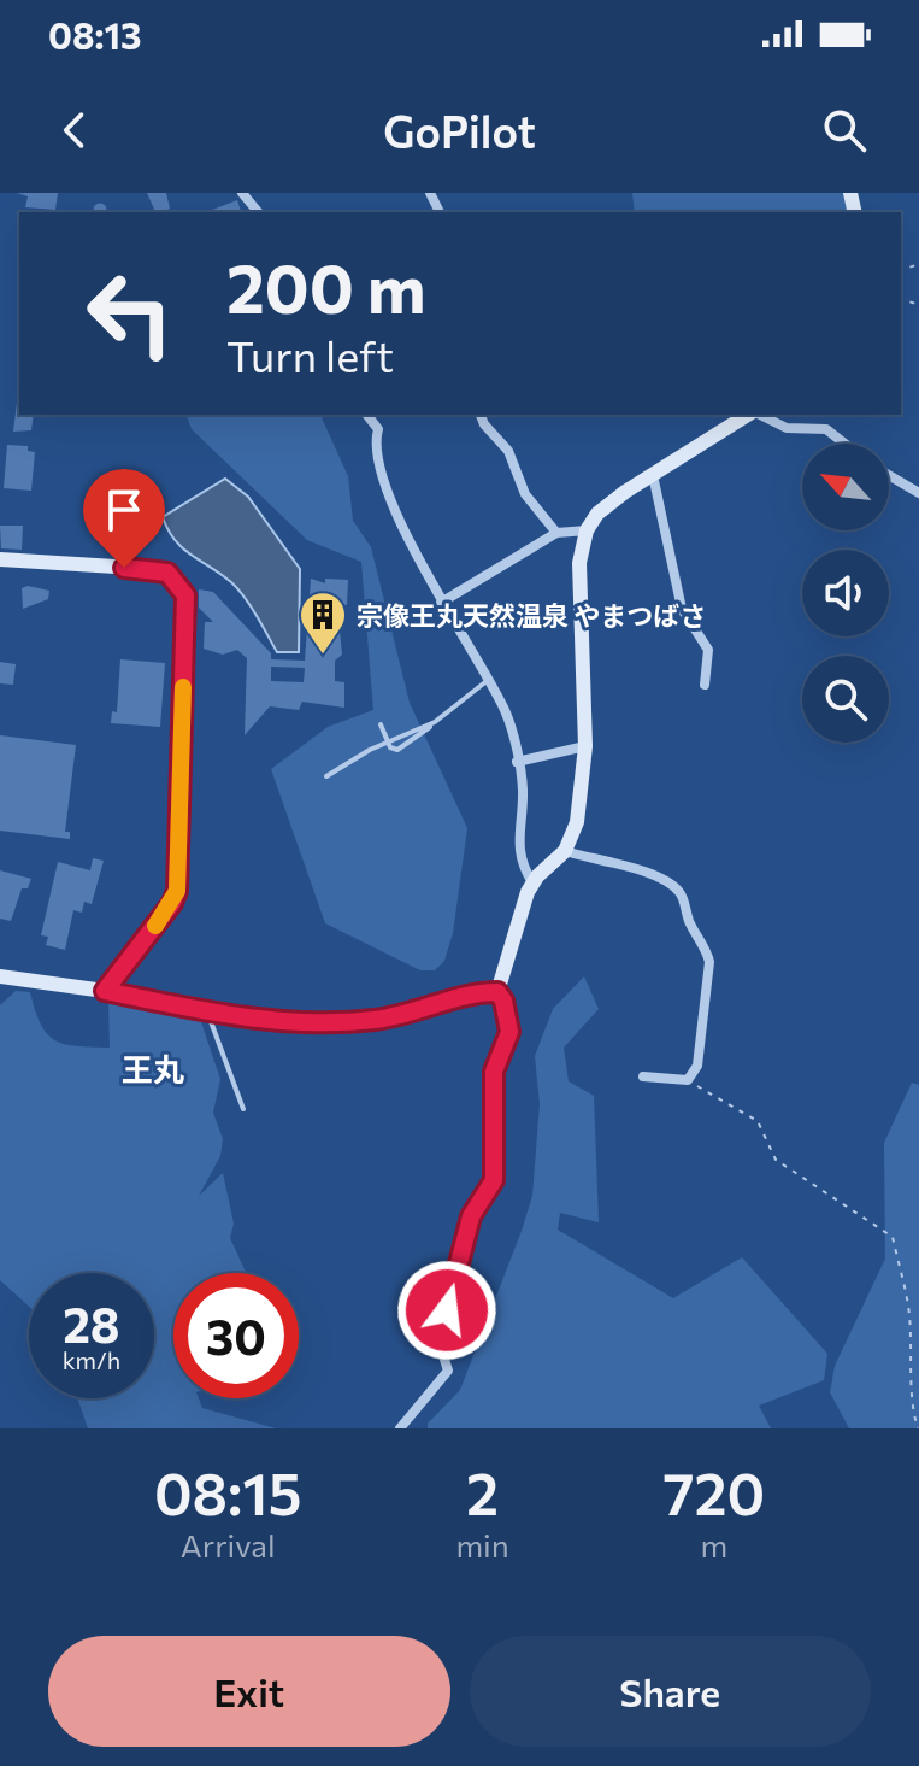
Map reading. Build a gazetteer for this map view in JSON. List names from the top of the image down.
{
  "districts": ["王丸"],
  "places": {
    "building": ["宗像王丸天然温泉 やまつばさ"]
  },
  "north": "top left",
  "page": {
    "status": "08:13",
    "header": "GoPilot",
    "turn": ["200 m", "Turn left"],
    "speed": "28 km/h",
    "limit": "30",
    "eta": [
      "08:15",
      "Arrival",
      "2",
      "min",
      "720",
      "m"
    ],
    "buttons": ["Exit", "Share"]
  }
}
